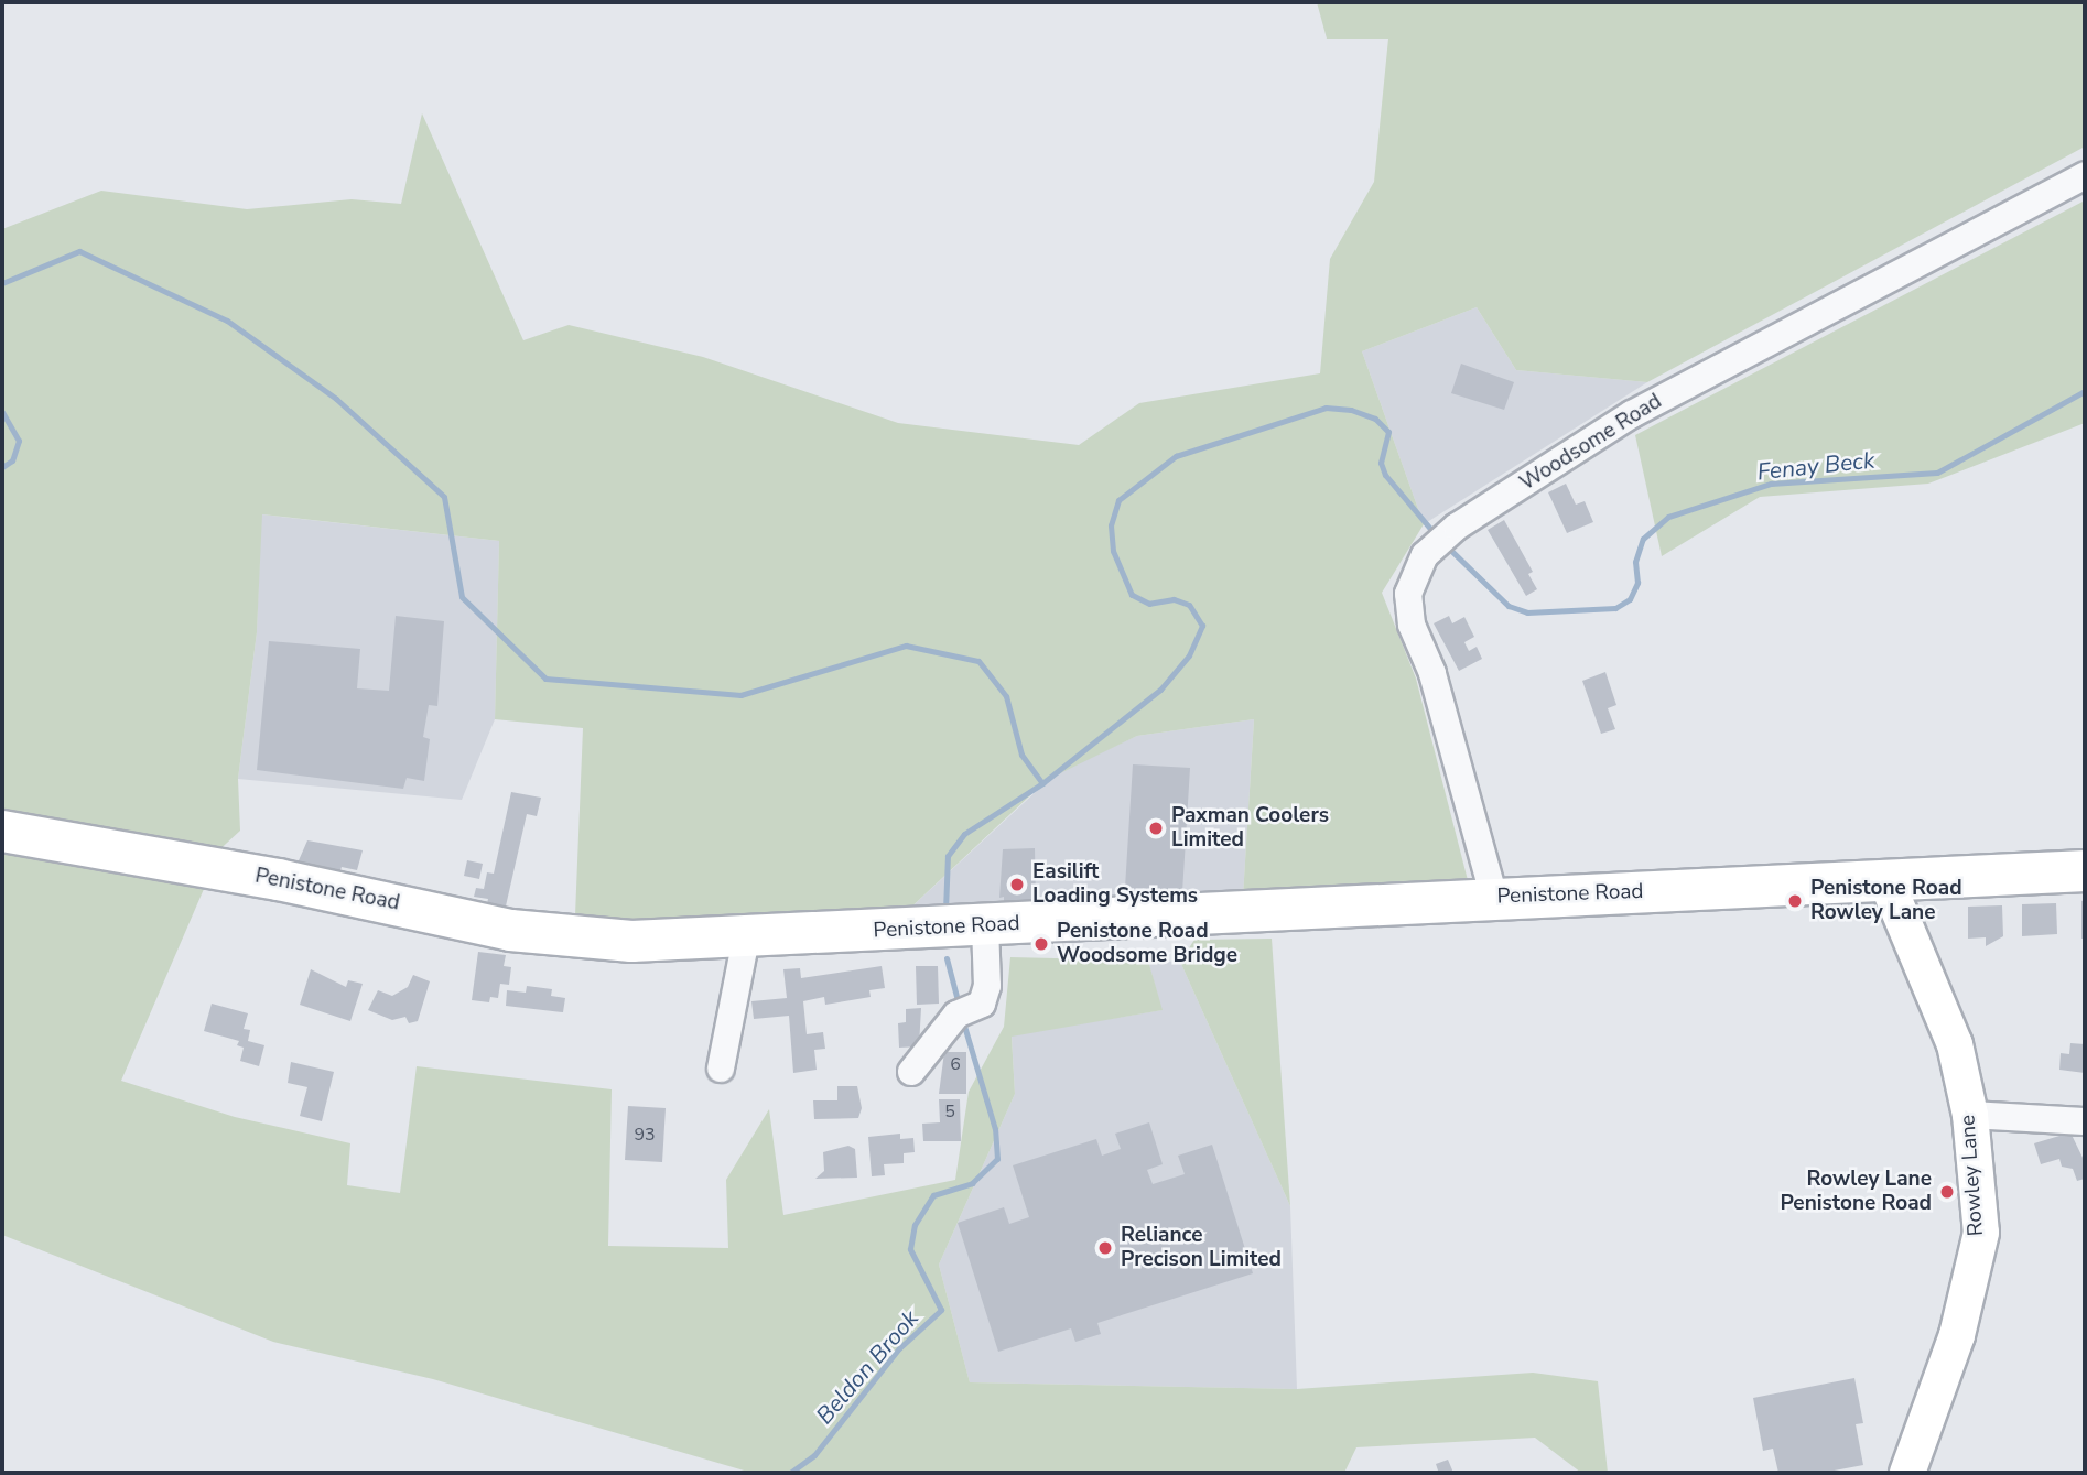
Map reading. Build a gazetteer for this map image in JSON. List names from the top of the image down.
{
  "streets": {
    "highway": ["Penistone Road"],
    "main road": ["Rowley Lane"],
    "street": ["Woodsome Road"]
  },
  "crossings": [
    ["Woodsome Road", "Penistone Road"],
    ["Penistone Road", "Rowley Lane"]
  ],
  "water": ["Fenay Beck", "Beldon Brook"],
  "places": [
    "Paxman Coolers Limited",
    "Easilift Loading Systems",
    "Penistone Road Rowley Lane",
    "Penistone Road Woodsome Bridge",
    "Rowley Lane Penistone Road",
    "Reliance Precison Limited"
  ],
  "house_numbers": ["6", "5", "93"]
}
